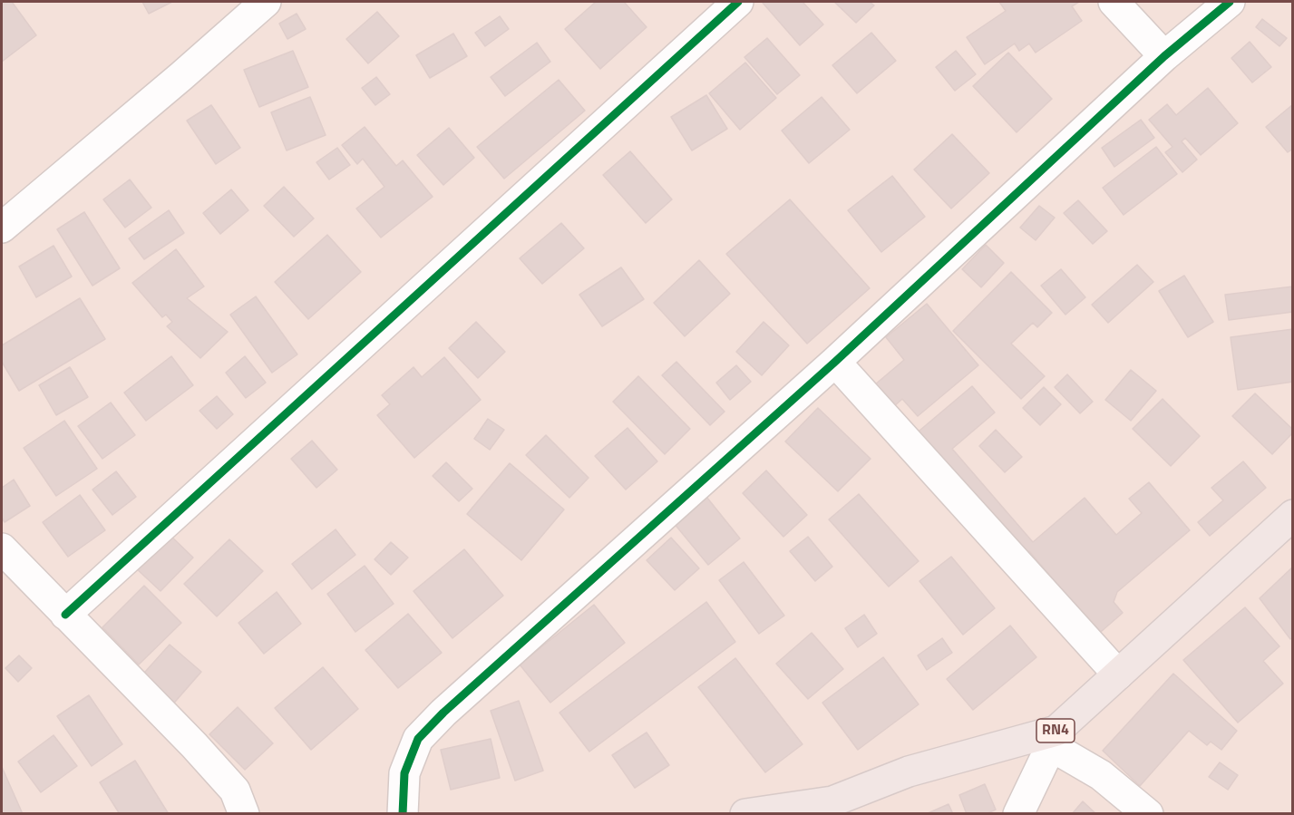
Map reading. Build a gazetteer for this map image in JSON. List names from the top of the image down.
{
  "streets": {
    "highway": ["RN4"]
  }
}
